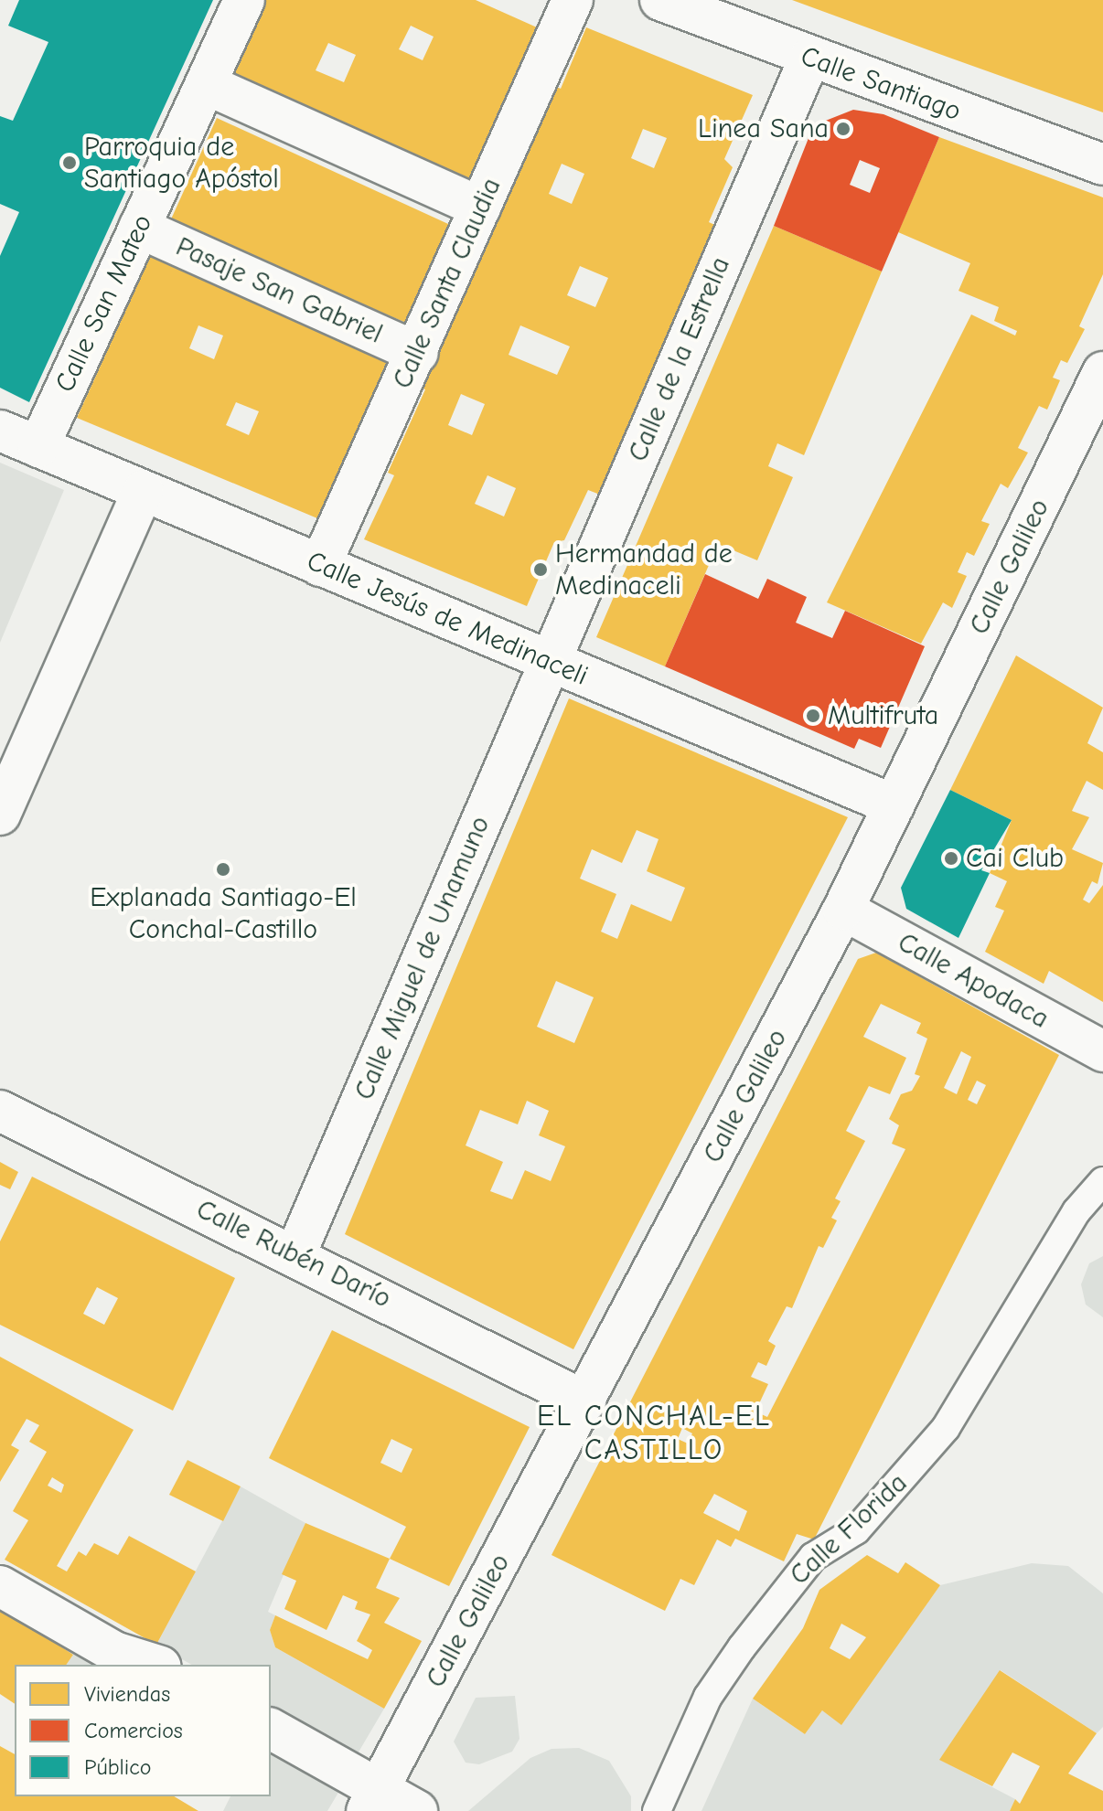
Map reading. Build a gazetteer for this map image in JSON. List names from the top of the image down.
{
  "streets": {
    "street": [
      "Calle Santiago",
      "Calle Santa Claudia",
      "Pasaje San Gabriel",
      "Calle San Mateo",
      "Calle de la Estrella",
      "Calle Galileo",
      "Calle Jesús de Medinaceli",
      "Calle Miguel de Unamuno",
      "Calle Apodaca",
      "Calle Rubén Darío"
    ],
    "lane": ["Calle Florida"]
  },
  "crossings": [
    ["Calle Santiago", "Calle de la Estrella"],
    ["Calle Santa Claudia", "Pasaje San Gabriel"],
    ["Calle Santa Claudia", "Calle Jesús de Medinaceli"],
    ["Pasaje San Gabriel", "Calle San Mateo"],
    ["Calle San Mateo", "Calle Jesús de Medinaceli"],
    ["Calle de la Estrella", "Calle Jesús de Medinaceli"],
    ["Calle de la Estrella", "Calle Miguel de Unamuno"],
    ["Calle Galileo", "Calle Jesús de Medinaceli"],
    ["Calle Galileo", "Calle Apodaca"],
    ["Calle Galileo", "Calle Rubén Darío"],
    ["Calle Jesús de Medinaceli", "Calle Miguel de Unamuno"],
    ["Calle Miguel de Unamuno", "Calle Rubén Darío"]
  ],
  "districts": ["EL CONCHAL-EL CASTILLO"],
  "places": [
    "Linea Sana",
    "Parroquia de Santiago Apóstol",
    "Hermandad de Medinaceli",
    "Multifruta",
    "Cai Club",
    "Explanada Santiago-El Conchal-Castillo"
  ],
  "legend": ["Viviendas", "Comercios", "Público"]
}
